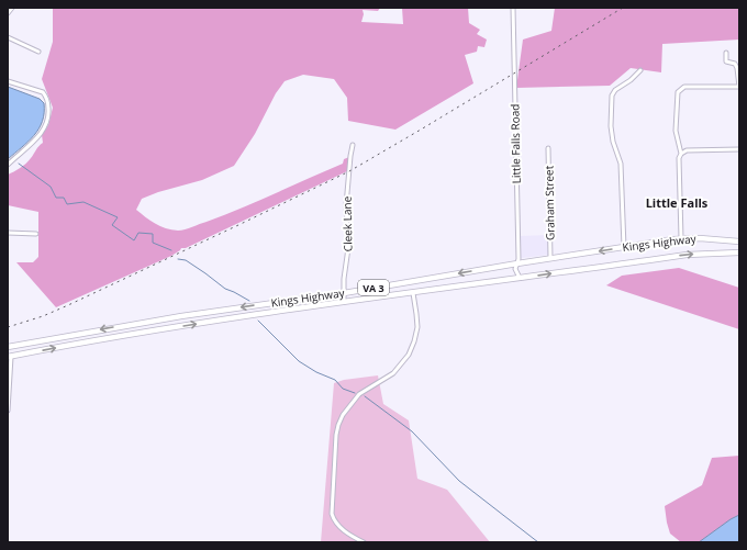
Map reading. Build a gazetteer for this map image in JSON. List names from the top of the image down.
{
  "streets": {
    "highway": ["Kings Highway", "VA 3"],
    "street": ["Little Falls Road", "Graham Street", "Cleek Lane"]
  },
  "crossings": [
    ["Little Falls Road", "Kings Highway"],
    ["Graham Street", "Kings Highway"],
    ["Cleek Lane", "Kings Highway"]
  ],
  "districts": ["Little Falls"]
}
